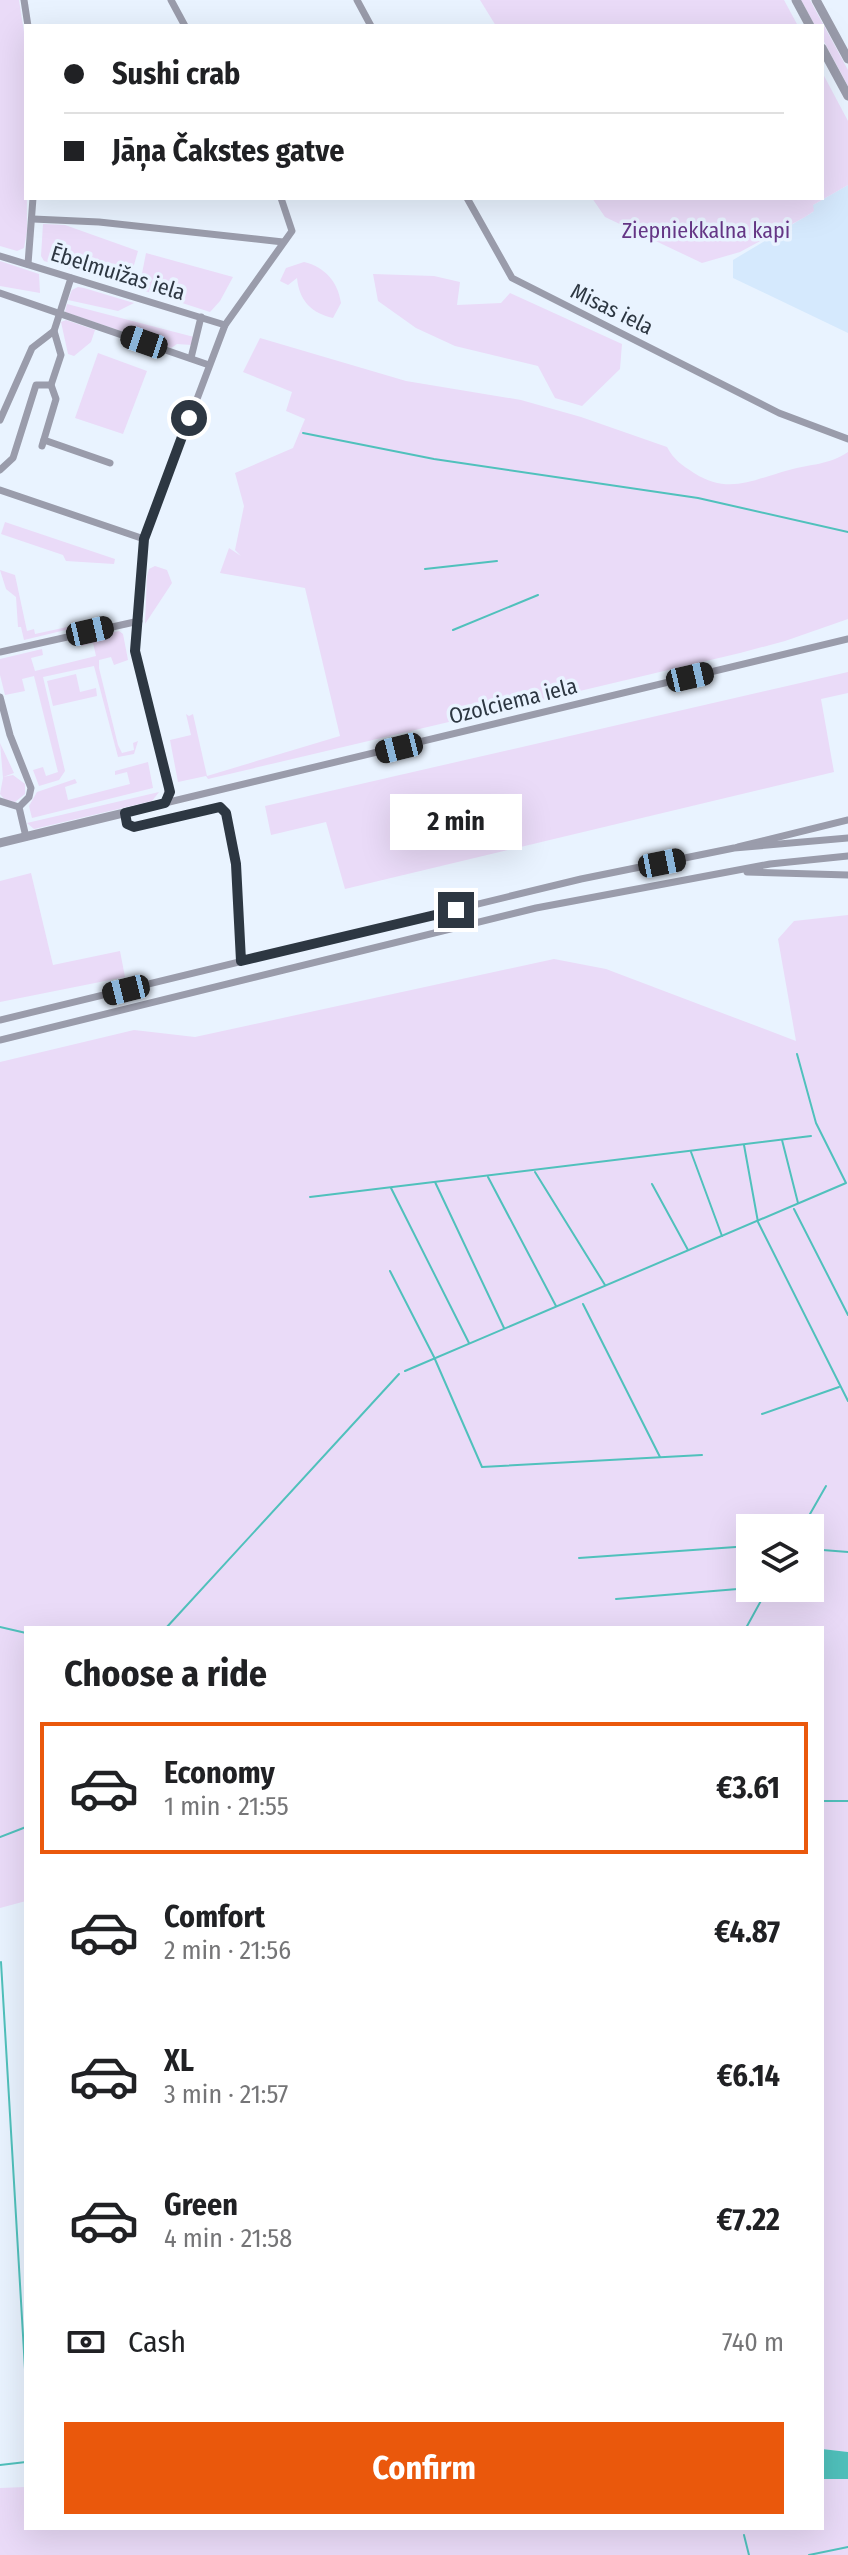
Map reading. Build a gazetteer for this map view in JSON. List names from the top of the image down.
{
  "streets": {
    "street": ["Ēbelmuižas iela", "Misas iela", "Ozolciema iela"]
  },
  "parks": ["Ziepniekkalna kapi"],
  "page": {
    "banner": ["Sushi crab", "Jāņa Čakstes gatve"],
    "bubble": "2 min",
    "heading": "Choose a ride",
    "list": [
      {
        "name": "Economy",
        "note": "1 min · 21:55",
        "value": "€3.61"
      },
      {
        "name": "Comfort",
        "note": "2 min · 21:56",
        "value": "€4.87"
      },
      {
        "name": "XL",
        "note": "3 min · 21:57",
        "value": "€6.14"
      },
      {
        "name": "Green",
        "note": "4 min · 21:58",
        "value": "€7.22"
      }
    ],
    "pay": ["Cash", "740 m"],
    "buttons": "Confirm"
  }
}
